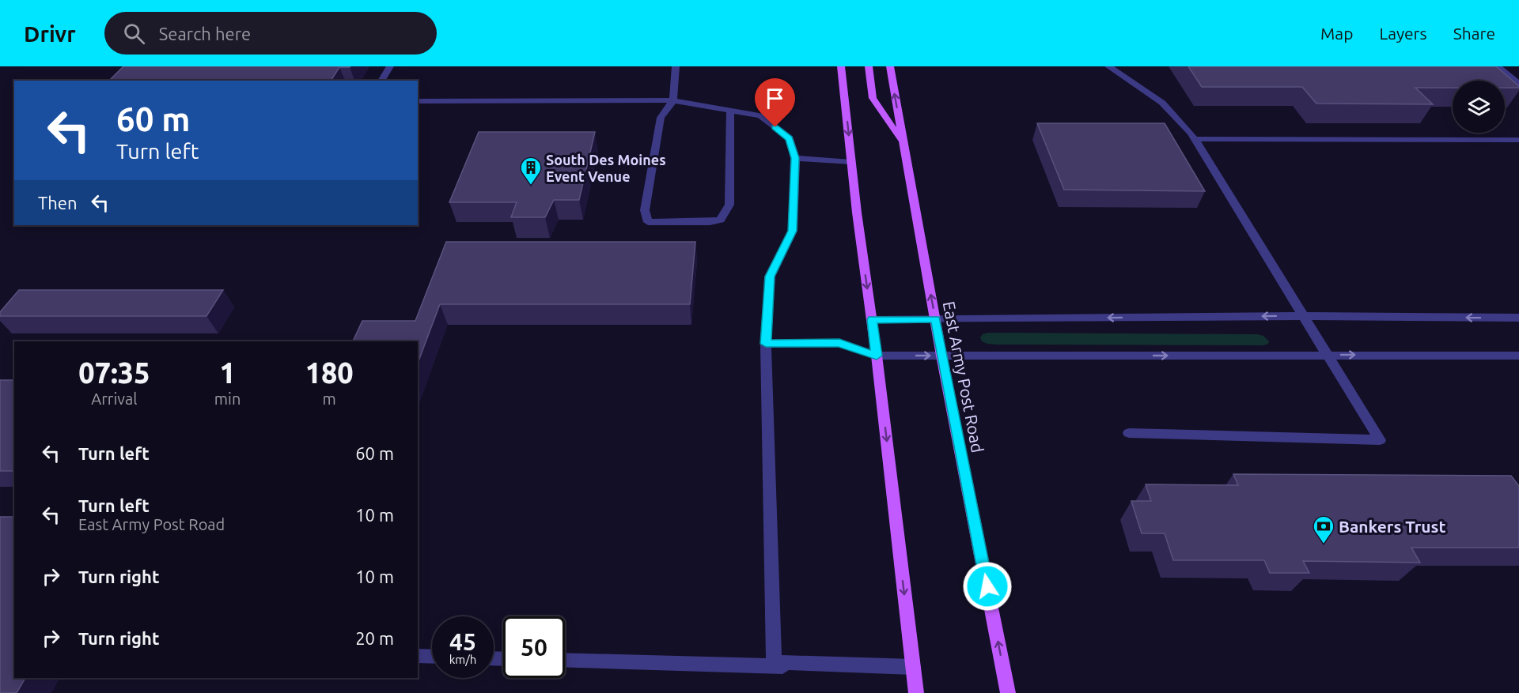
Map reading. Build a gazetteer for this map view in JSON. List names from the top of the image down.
{
  "streets": {
    "main road": ["East Army Post Road"]
  },
  "places": {
    "building": ["South Des Moines Event Venue"],
    "bank": ["Bankers Trust"]
  },
  "page": {
    "header": "Drivr",
    "search": "Search here",
    "nav": ["Map", "Layers", "Share"],
    "turn": ["60 m", "Turn left"],
    "then": "Then",
    "eta": [
      "07:35",
      "Arrival",
      "1",
      "min",
      "180",
      "m"
    ],
    "list": [
      {
        "name": "Turn left",
        "value": "60 m"
      },
      {
        "name": "Turn left",
        "note": "East Army Post Road",
        "value": "10 m"
      },
      {
        "name": "Turn right",
        "value": "10 m"
      },
      {
        "name": "Turn right",
        "value": "20 m"
      }
    ],
    "speed": "45 km/h",
    "limit": "50"
  }
}
